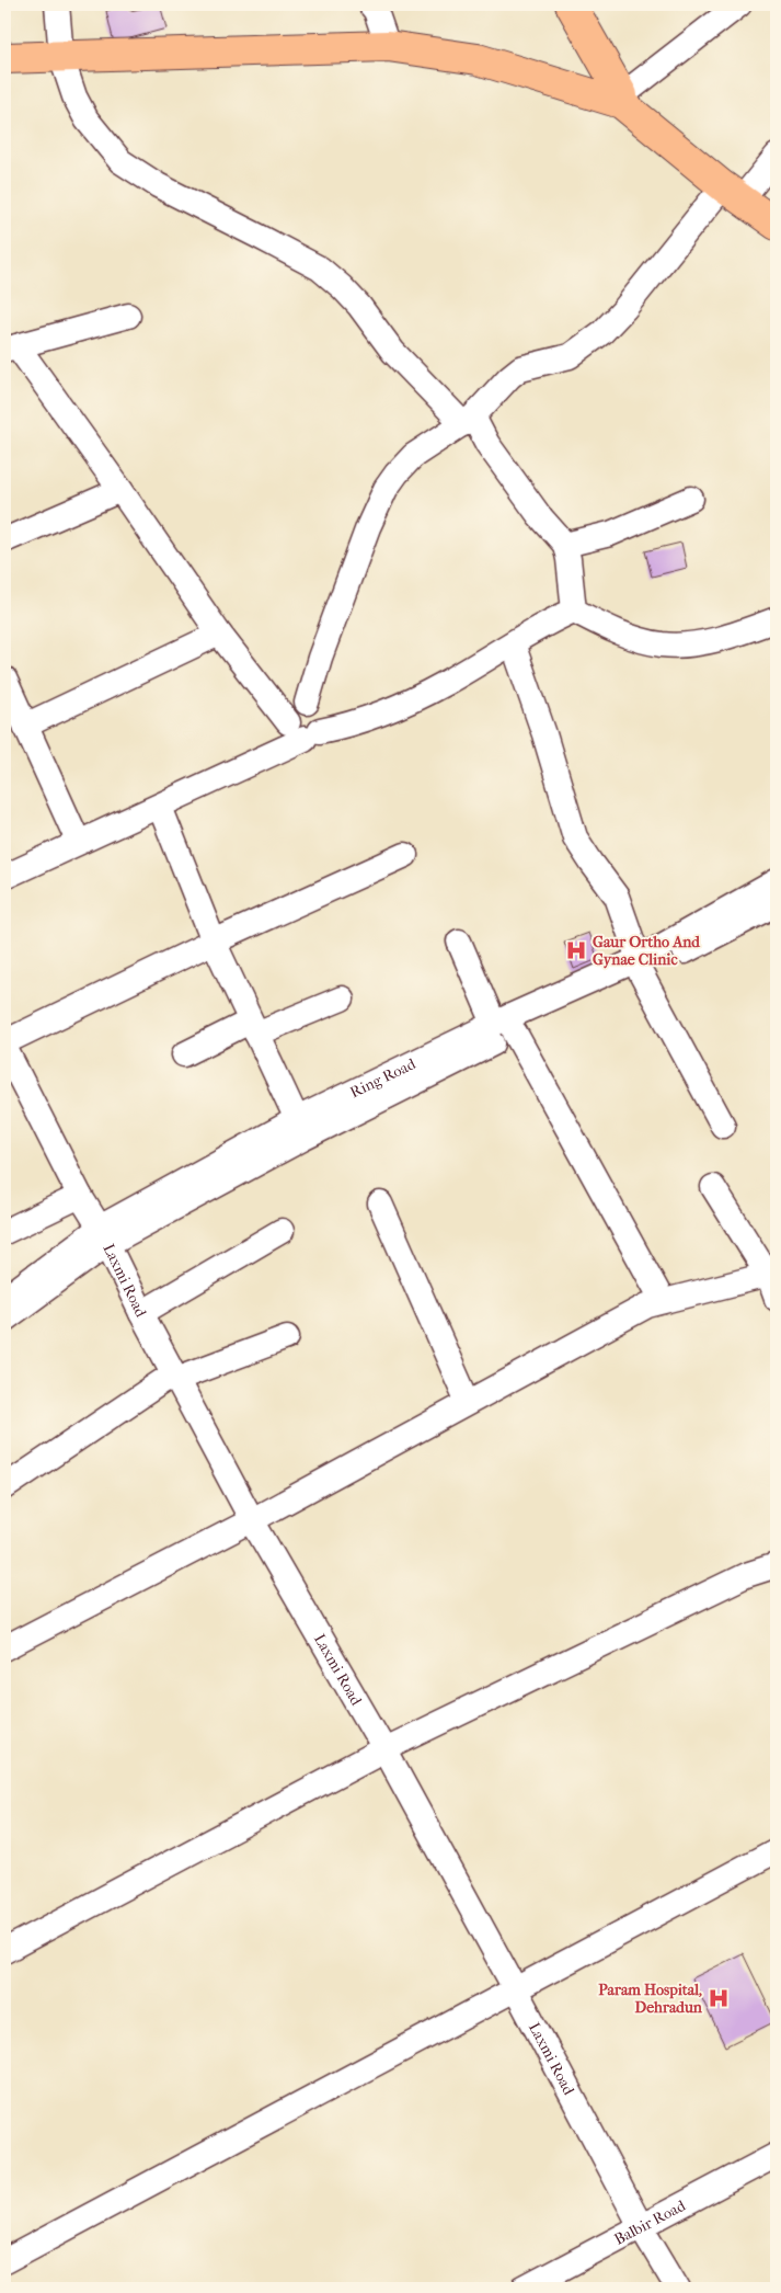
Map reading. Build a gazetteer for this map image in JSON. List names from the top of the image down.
{
  "streets": {
    "street": ["Ring Road", "Laxmi Road", "Balbir Road"]
  },
  "crossings": [
    ["Ring Road", "Laxmi Road"],
    ["Laxmi Road", "Balbir Road"]
  ],
  "places": {
    "hospital": ["Gaur Ortho And Gynae Clinic", "Param Hospital, Dehradun"]
  }
}
